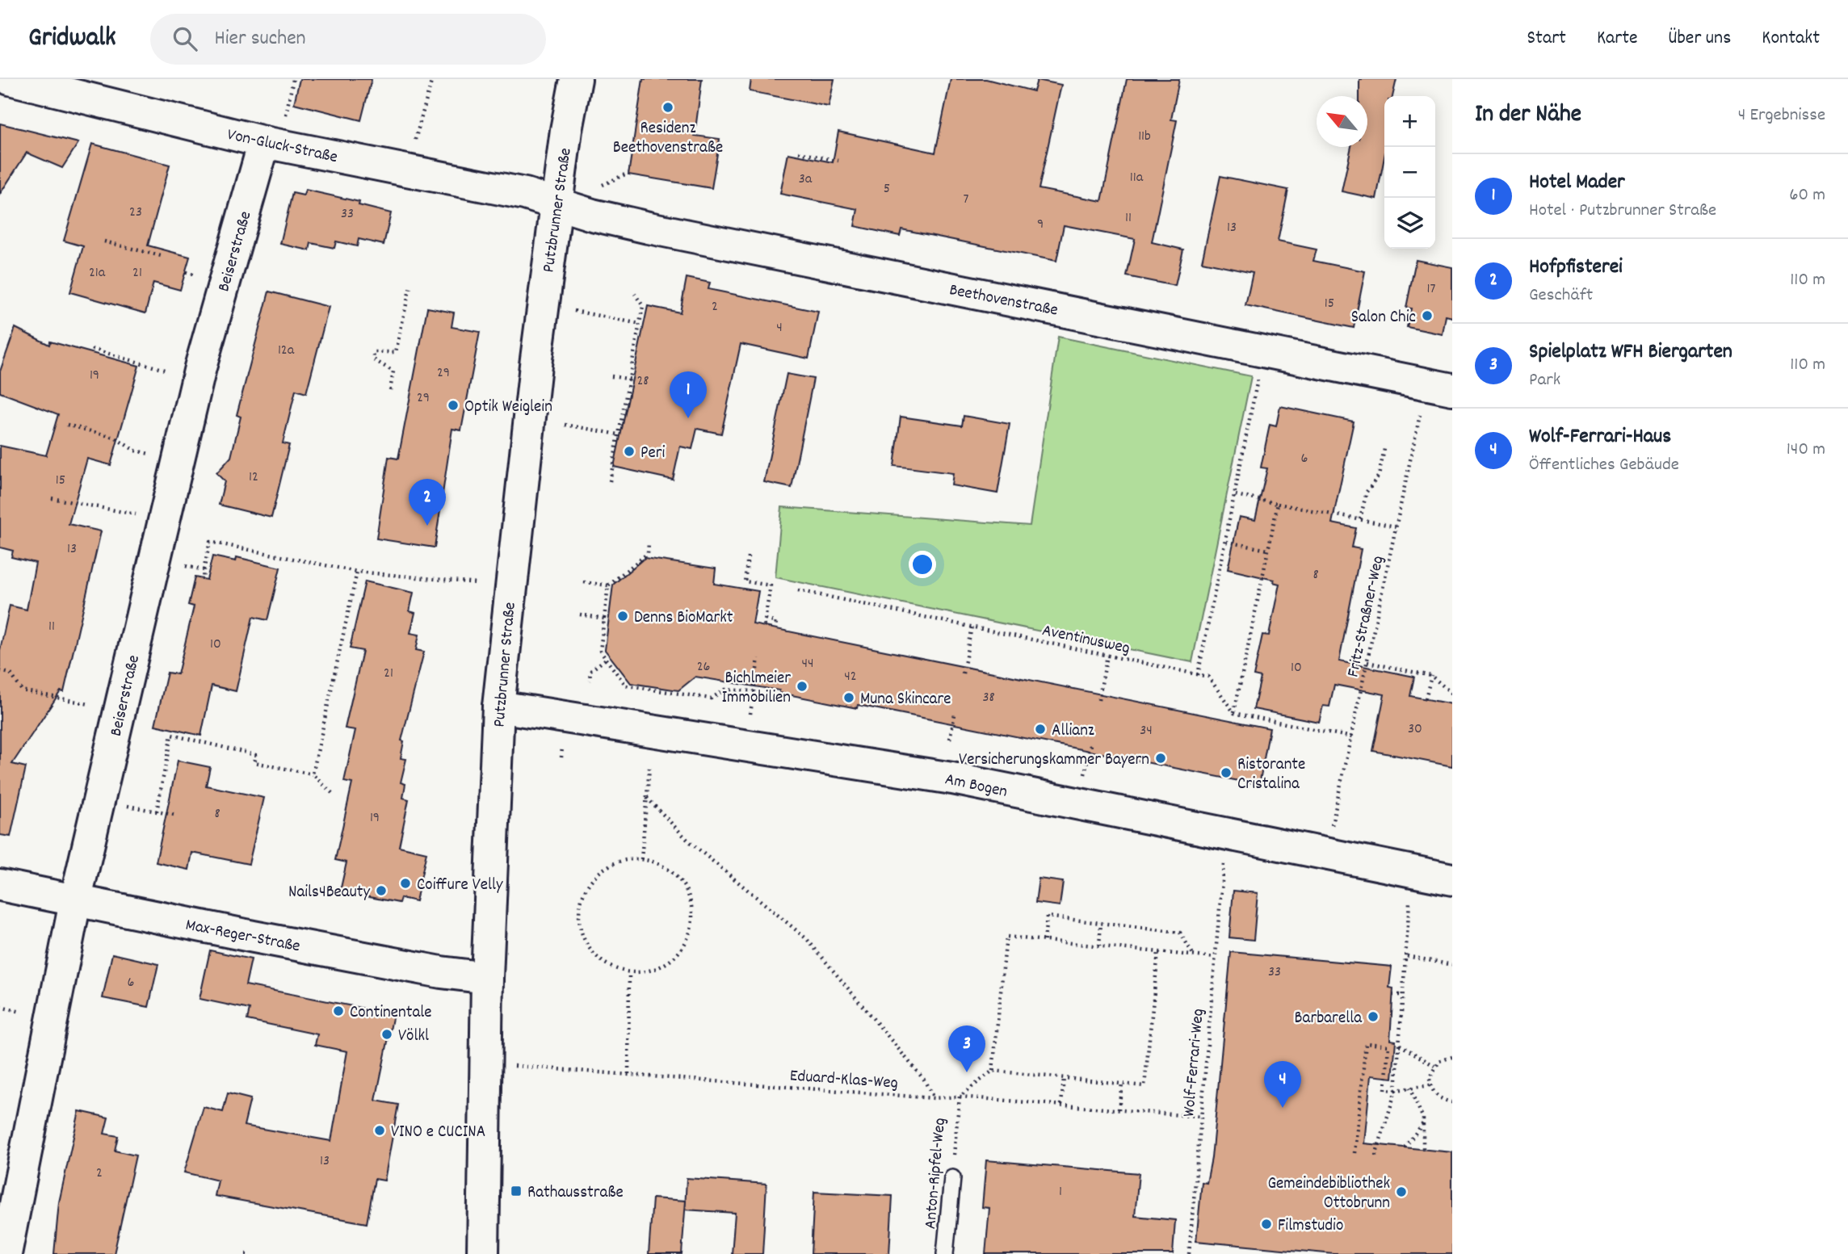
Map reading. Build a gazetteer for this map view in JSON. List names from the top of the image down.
{
  "streets": {
    "street": [
      "Von-Gluck-Straße",
      "Putzbrunner Straße",
      "Beiserstraße",
      "Beethovenstraße",
      "Am Bogen",
      "Max-Reger-Straße"
    ],
    "lane": ["Anton-Ripfel-Weg"],
    "path": [
      "Fritz-Straßner-Weg",
      "Aventinusweg",
      "Wolf-Ferrari-Weg",
      "Eduard-Klas-Weg"
    ]
  },
  "crossings": [
    ["Von-Gluck-Straße", "Putzbrunner Straße"],
    ["Von-Gluck-Straße", "Beiserstraße"],
    ["Von-Gluck-Straße", "Beethovenstraße"],
    ["Putzbrunner Straße", "Beethovenstraße"],
    ["Putzbrunner Straße", "Am Bogen"],
    ["Putzbrunner Straße", "Max-Reger-Straße"],
    ["Putzbrunner Straße", "Eduard-Klas-Weg"],
    ["Beiserstraße", "Max-Reger-Straße"],
    ["Beethovenstraße", "Fritz-Straßner-Weg"],
    ["Fritz-Straßner-Weg", "Am Bogen"],
    ["Wolf-Ferrari-Weg", "Eduard-Klas-Weg"],
    ["Eduard-Klas-Weg", "Anton-Ripfel-Weg"]
  ],
  "places": {
    "other": [
      "Residenz Beethovenstraße",
      "Salon Chic",
      "Optik Weiglein",
      "Peri",
      "Denns BioMarkt",
      "Bichlmeier Immobilien",
      "Muna Skincare",
      "Allianz",
      "Versicherungskammer Bayern",
      "Ristorante Cristalina",
      "Coiffure Velly",
      "Nails4Beauty",
      "Continentale",
      "Barbarella",
      "Völkl",
      "VINO e CUCINA",
      "Gemeindebibliothek Ottobrunn",
      "Filmstudio"
    ],
    "transit": ["Rathausstraße"]
  },
  "house_numbers": [
    "11b",
    "11a",
    "3a",
    "5",
    "7",
    "23",
    "33",
    "11",
    "9",
    "13",
    "21a",
    "21",
    "17",
    "15",
    "2",
    "4",
    "12a",
    "29",
    "19",
    "28",
    "29",
    "6",
    "12",
    "15",
    "13",
    "8",
    "11",
    "10",
    "44",
    "26",
    "10",
    "21",
    "42",
    "38",
    "30",
    "34",
    "8",
    "19",
    "33",
    "6",
    "13",
    "2",
    "1"
  ],
  "north": "top left",
  "page": {
    "header": "Gridwalk",
    "search": "Hier suchen",
    "nav": [
      "Start",
      "Karte",
      "Über uns",
      "Kontakt"
    ],
    "heading": ["In der Nähe", "4 Ergebnisse"],
    "map_buttons": ["+", "−"],
    "list": [
      {
        "mark": "1",
        "name": "Hotel Mader",
        "note": "Hotel · Putzbrunner Straße",
        "value": "60 m"
      },
      {
        "mark": "2",
        "name": "Hofpfisterei",
        "note": "Geschäft",
        "value": "110 m"
      },
      {
        "mark": "3",
        "name": "Spielplatz WFH Biergarten",
        "note": "Park",
        "value": "110 m"
      },
      {
        "mark": "4",
        "name": "Wolf-Ferrari-Haus",
        "note": "Öffentliches Gebäude",
        "value": "140 m"
      }
    ],
    "pins": [
      "1",
      "2",
      "3",
      "4"
    ]
  }
}
